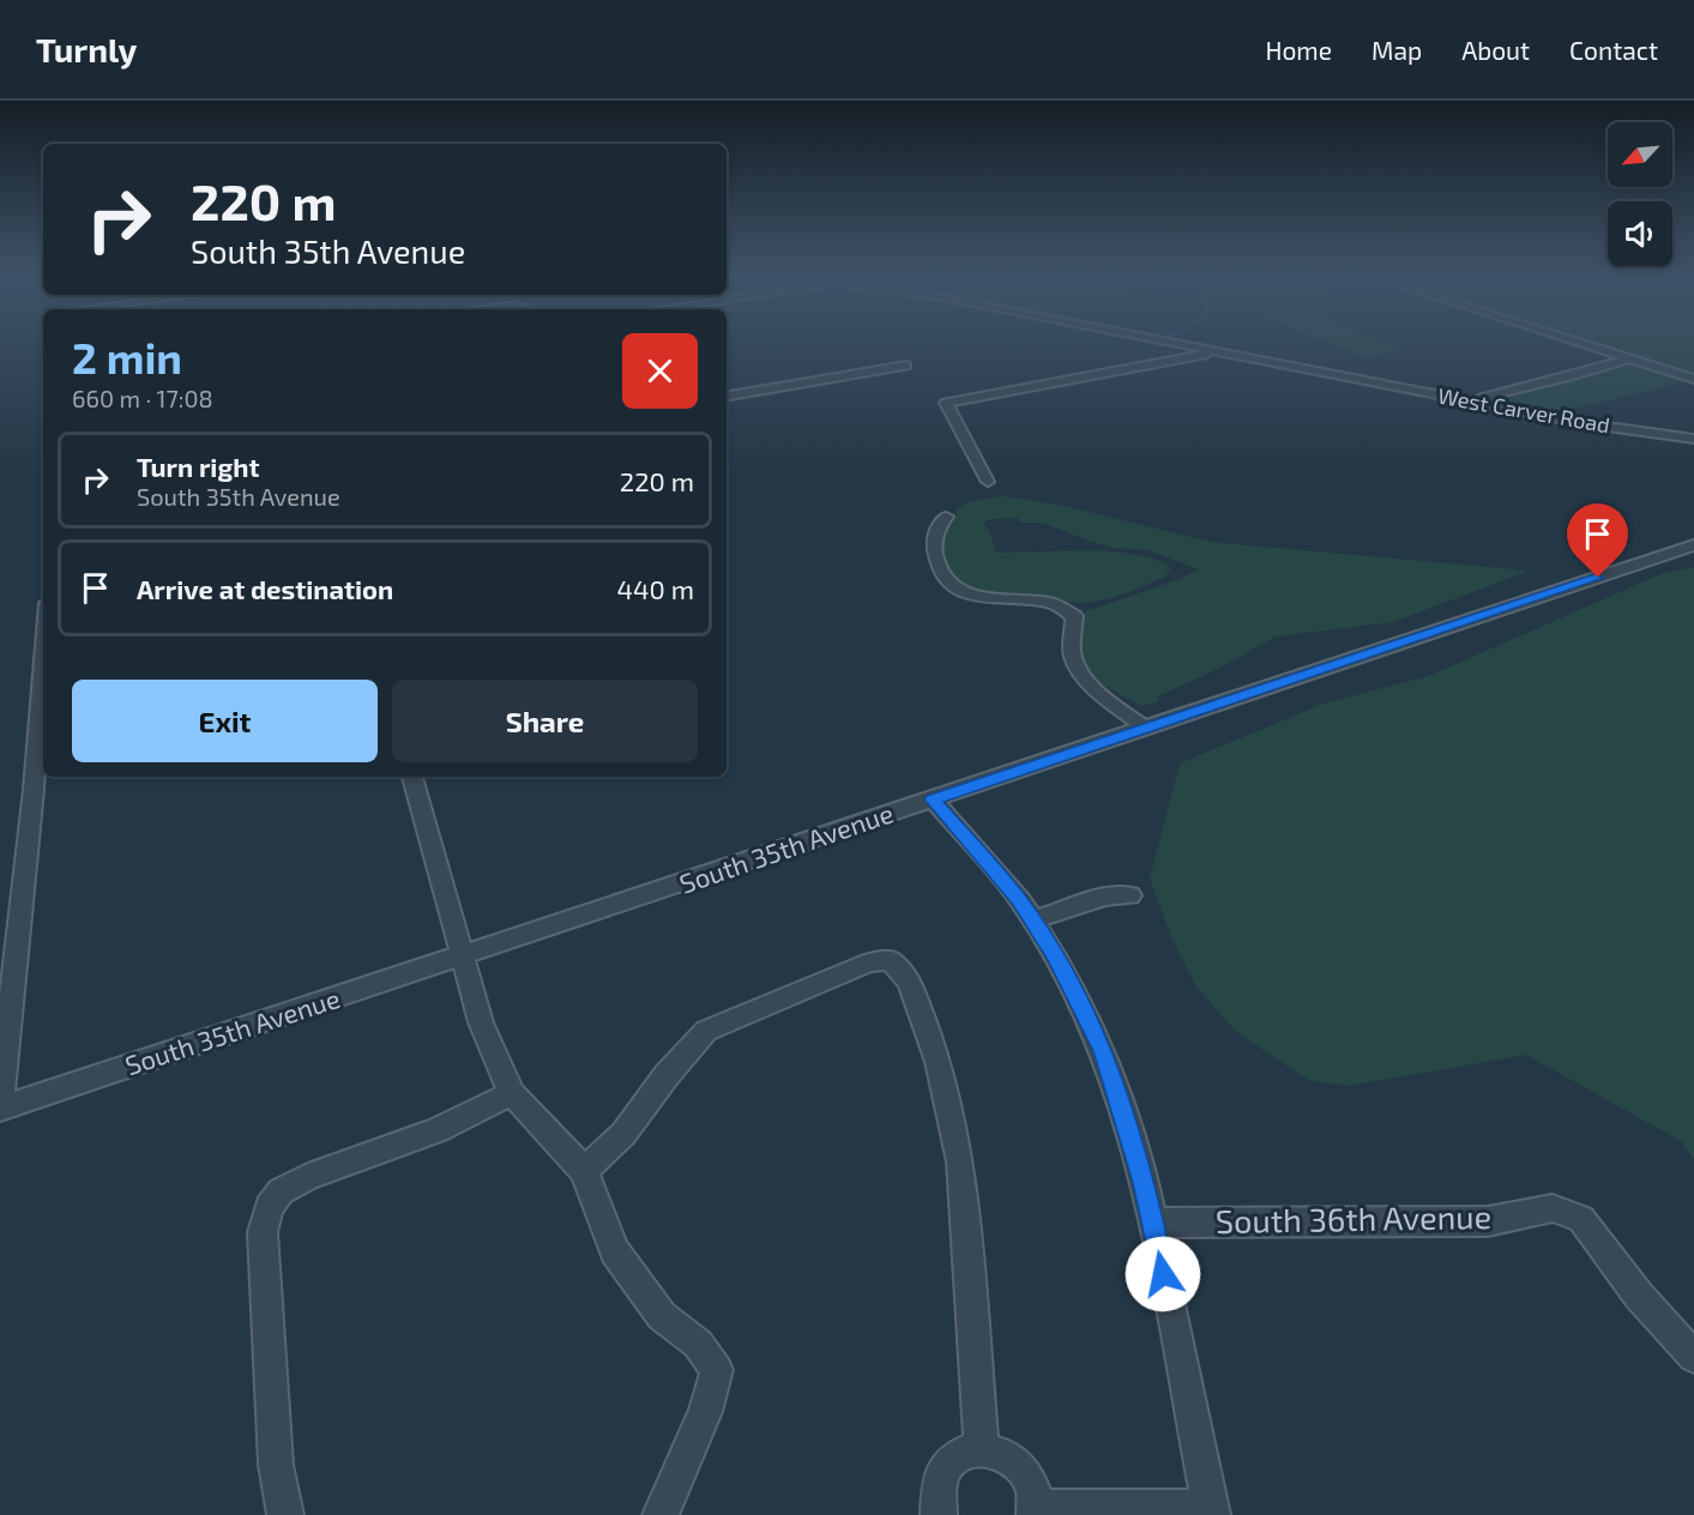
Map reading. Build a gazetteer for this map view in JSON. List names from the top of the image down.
{
  "streets": {
    "street": ["West Carver Road", "South 35th Avenue", "South 36th Avenue"]
  },
  "north": "bottom left",
  "page": {
    "header": "Turnly",
    "nav": [
      "Home",
      "Map",
      "About",
      "Contact"
    ],
    "turn": ["220 m", "South 35th Avenue"],
    "heading": ["2 min", "660 m · 17:08"],
    "list": [
      {
        "name": "Turn right",
        "note": "South 35th Avenue",
        "value": "220 m"
      },
      {
        "name": "Arrive at destination",
        "value": "440 m"
      }
    ],
    "buttons": ["Exit", "Share"]
  }
}
